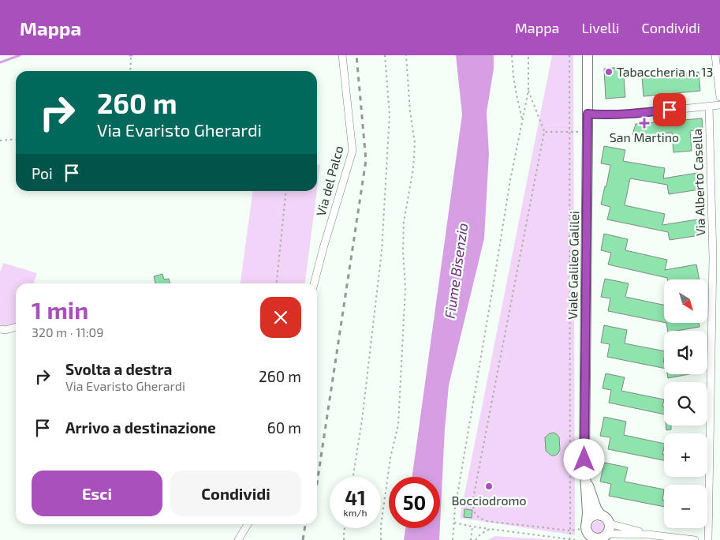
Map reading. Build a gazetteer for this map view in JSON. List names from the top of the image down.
{
  "streets": {
    "main road": ["Viale Galileo Galilei"],
    "street": ["Via del Palco", "Via Alberto Casella"]
  },
  "water": ["Fiume Bisenzio"],
  "places": {
    "other": ["Tabaccheria n. 13", "Bocciodromo"],
    "health": ["San Martino"]
  },
  "north": "bottom right",
  "page": {
    "header": "Mappa",
    "nav": ["Mappa", "Livelli", "Condividi"],
    "turn": ["260 m", "Via Evaristo Gherardi"],
    "then": "Poi",
    "map_buttons": ["+", "−"],
    "heading": ["1 min", "320 m · 11:09"],
    "list": [
      {
        "name": "Svolta a destra",
        "note": "Via Evaristo Gherardi",
        "value": "260 m"
      },
      {
        "name": "Arrivo a destinazione",
        "value": "60 m"
      }
    ],
    "buttons": ["Esci", "Condividi"],
    "speed": "41 km/h",
    "limit": "50"
  }
}
